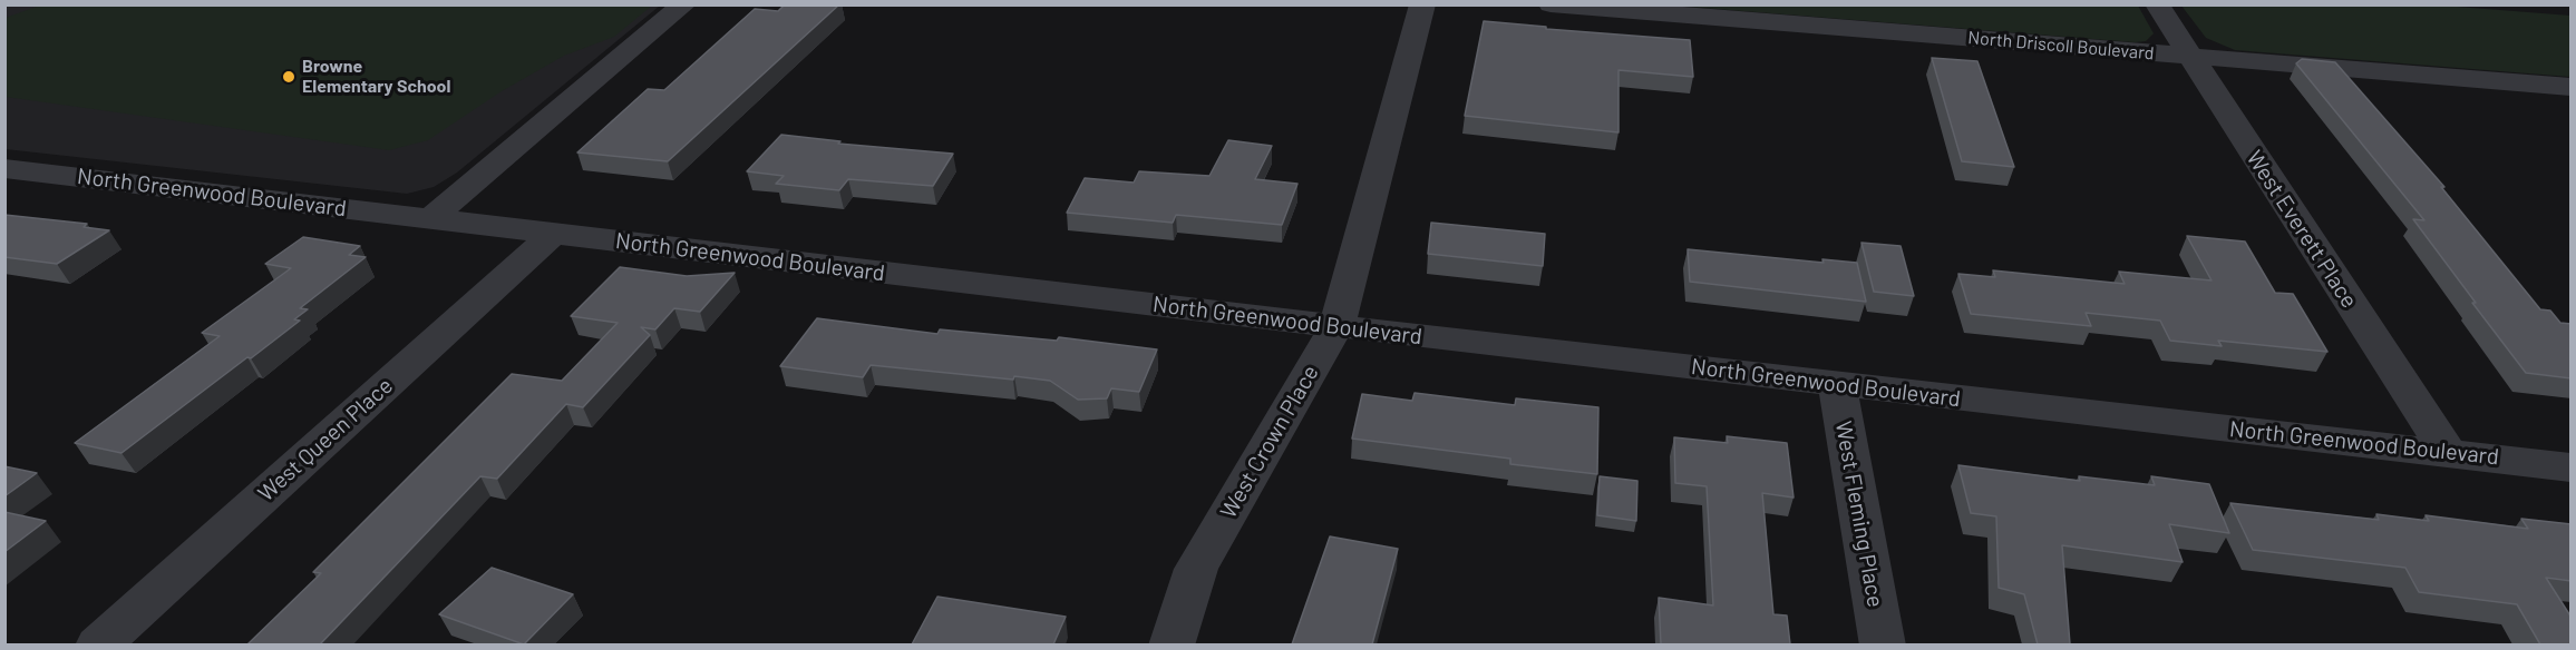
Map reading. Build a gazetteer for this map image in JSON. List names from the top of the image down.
{
  "streets": {
    "street": [
      "North Driscoll Boulevard",
      "North Greenwood Boulevard",
      "West Everett Place",
      "West Queen Place",
      "West Crown Place",
      "West Fleming Place"
    ]
  },
  "crossings": [
    ["North Driscoll Boulevard", "West Everett Place"],
    ["North Greenwood Boulevard", "West Everett Place"],
    ["North Greenwood Boulevard", "West Queen Place"],
    ["North Greenwood Boulevard", "West Crown Place"],
    ["North Greenwood Boulevard", "West Fleming Place"]
  ],
  "places": ["Browne Elementary School"]
}
